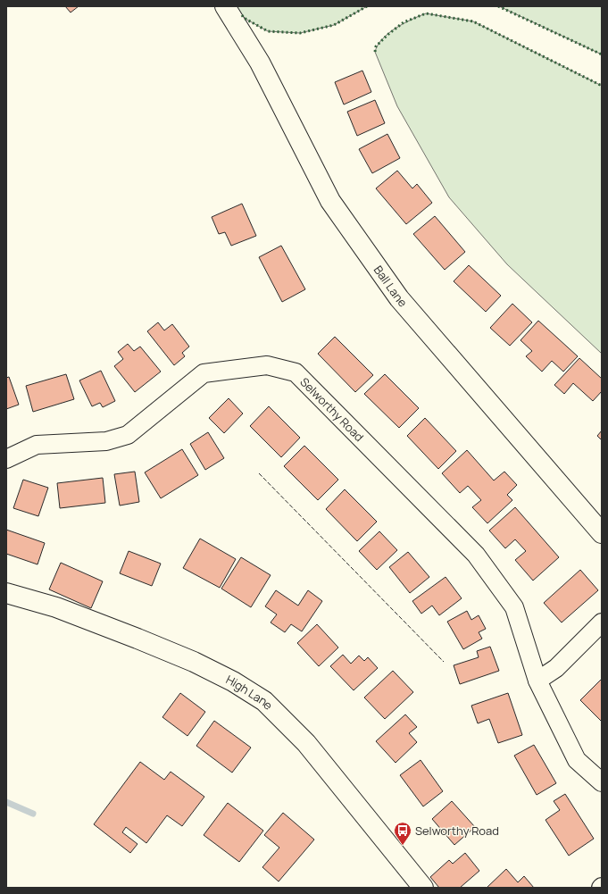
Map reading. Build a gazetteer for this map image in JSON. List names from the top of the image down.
{
  "streets": {
    "street": ["Ball Lane", "Selworthy Road", "High Lane"]
  },
  "places": {
    "bus stop": ["Selworthy Road"]
  }
}
